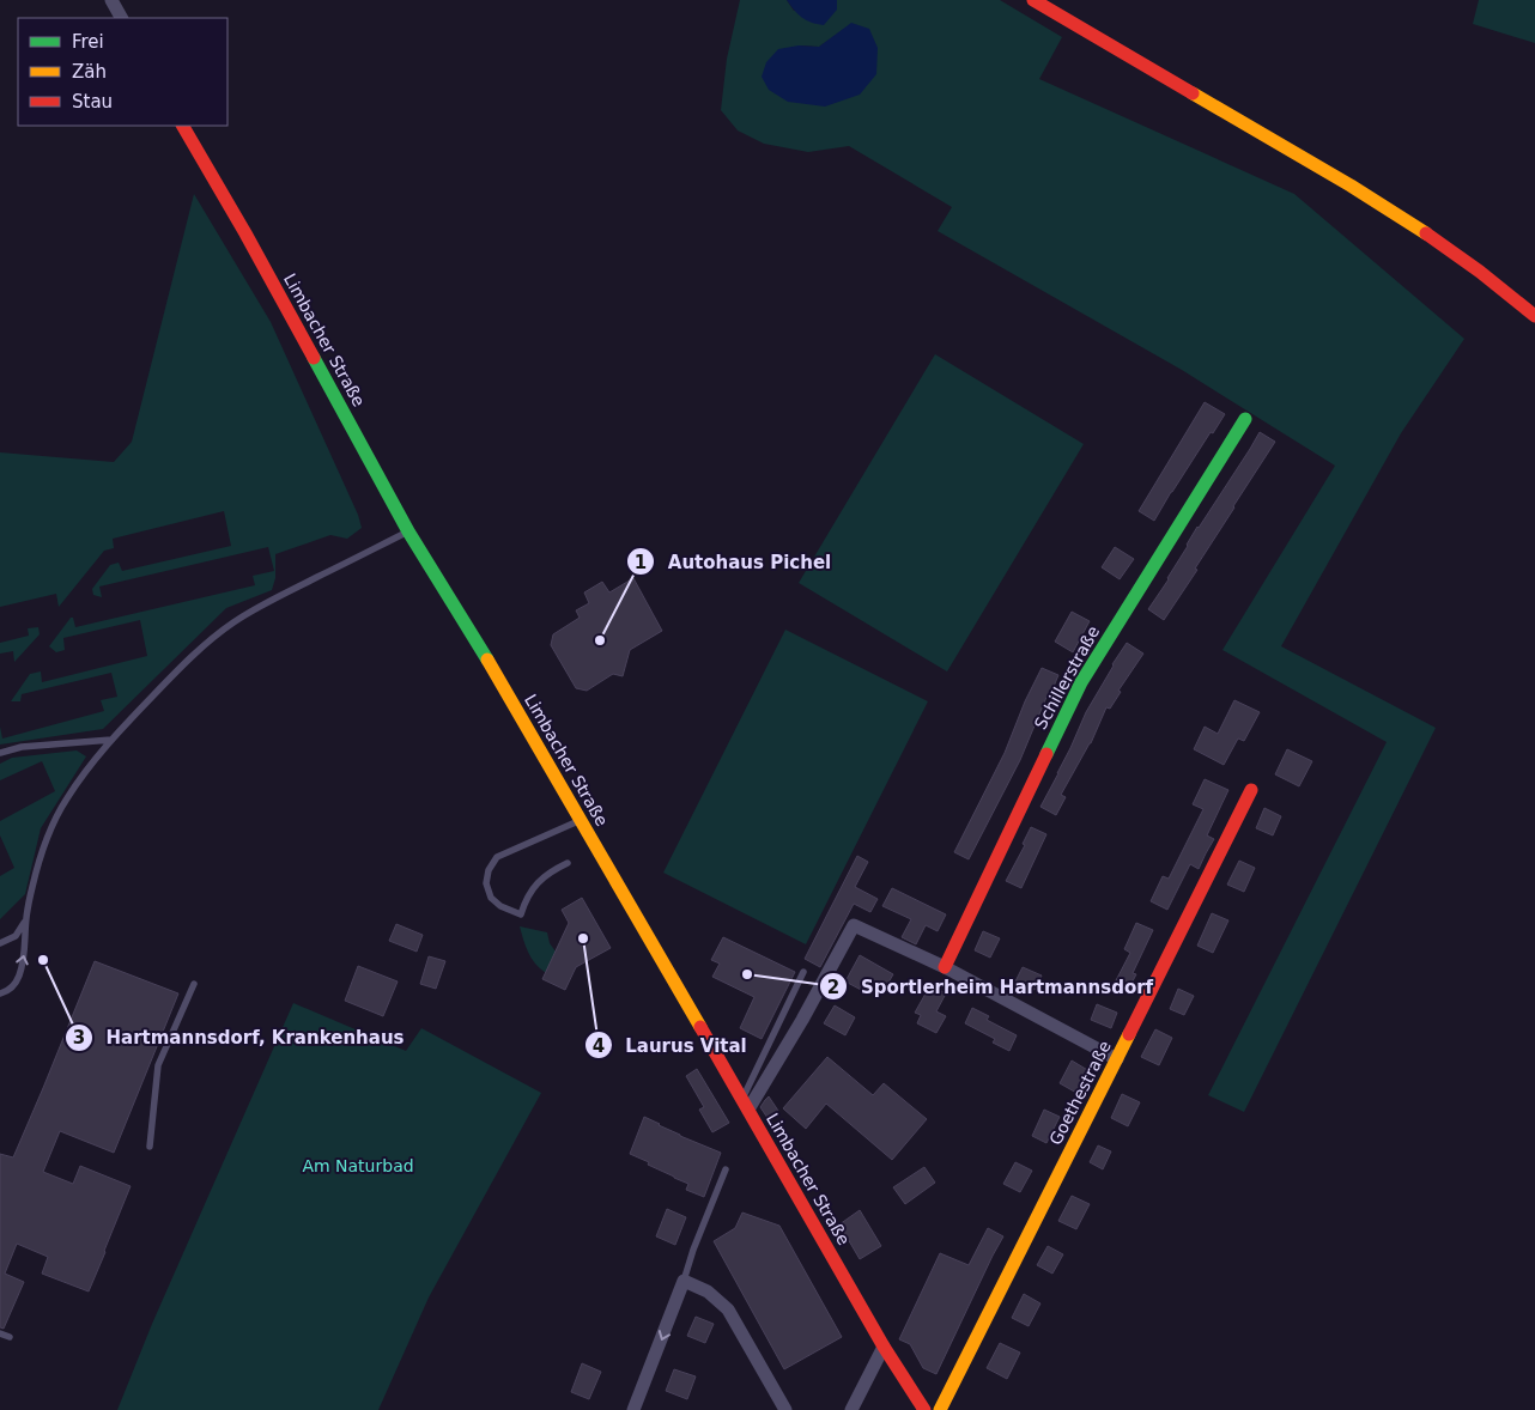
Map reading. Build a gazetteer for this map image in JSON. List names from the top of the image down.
{
  "streets": {
    "street": ["Limbacher Straße", "Schillerstraße", "Goethestraße"]
  },
  "parks": ["Am Naturbad"],
  "places": [
    "Autohaus Pichel",
    "Laurus Vital",
    "Hartmannsdorf, Krankenhaus",
    "Sportlerheim Hartmannsdorf"
  ],
  "legend": ["Frei", "Zäh", "Stau"]
}
